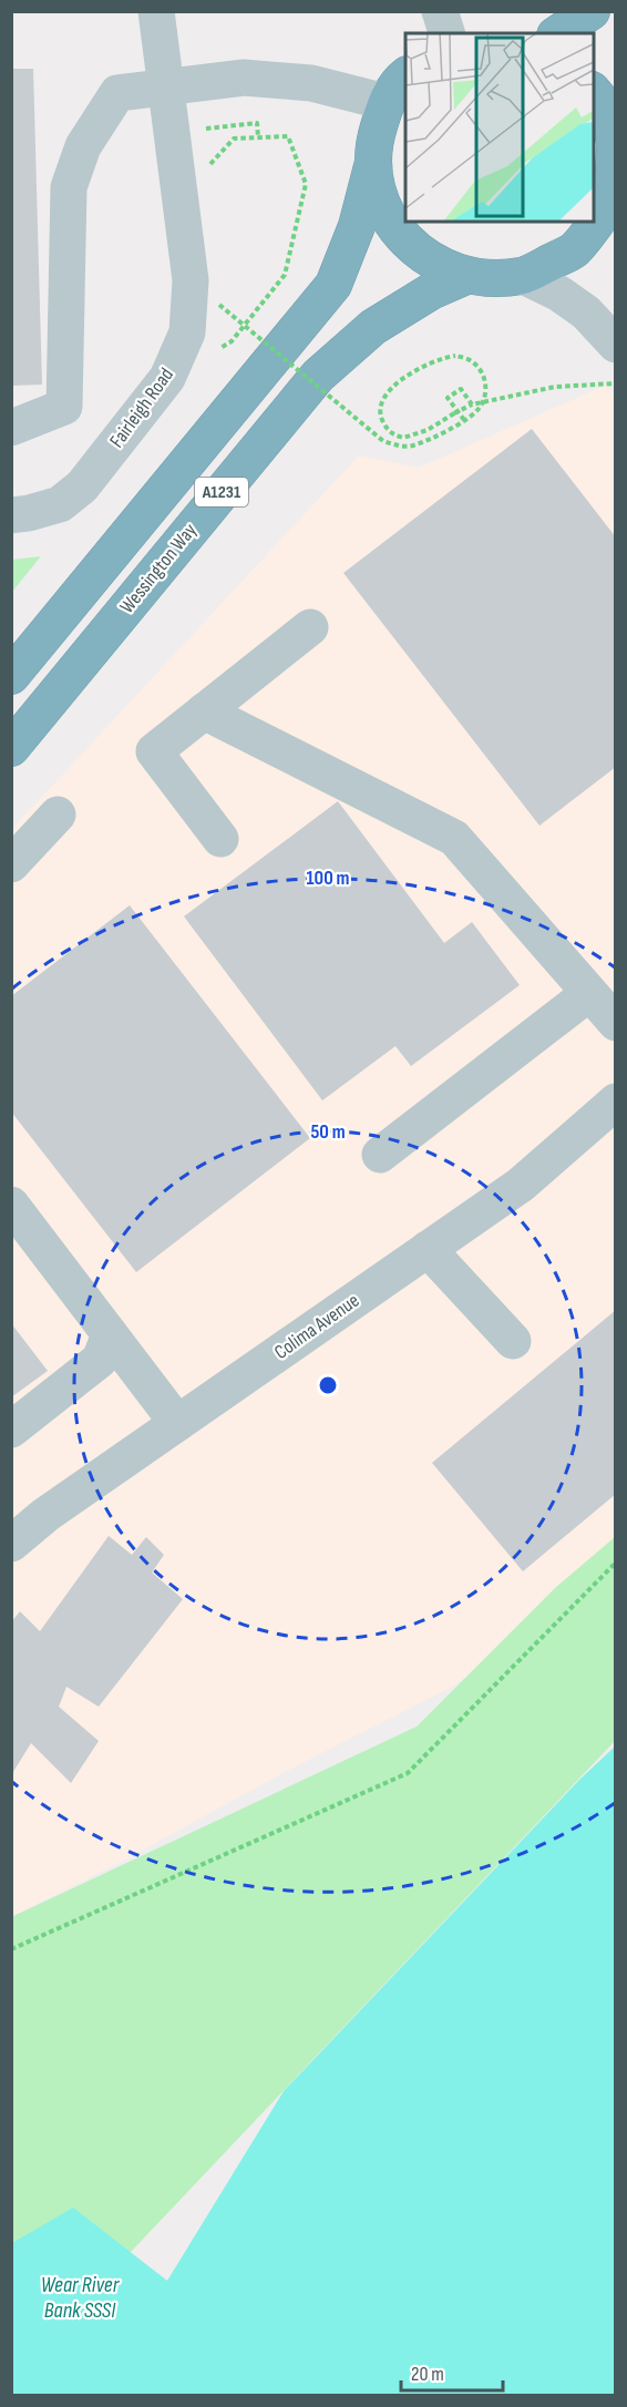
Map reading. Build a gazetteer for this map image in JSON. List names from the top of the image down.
{
  "streets": {
    "highway": ["A1231", "Wessington Way"],
    "street": ["Fairleigh Road", "Colima Avenue"]
  },
  "water": ["Wear River Bank SSSI"],
  "scale_bar": "20 m",
  "rings": ["100 m", "50 m"]
}
